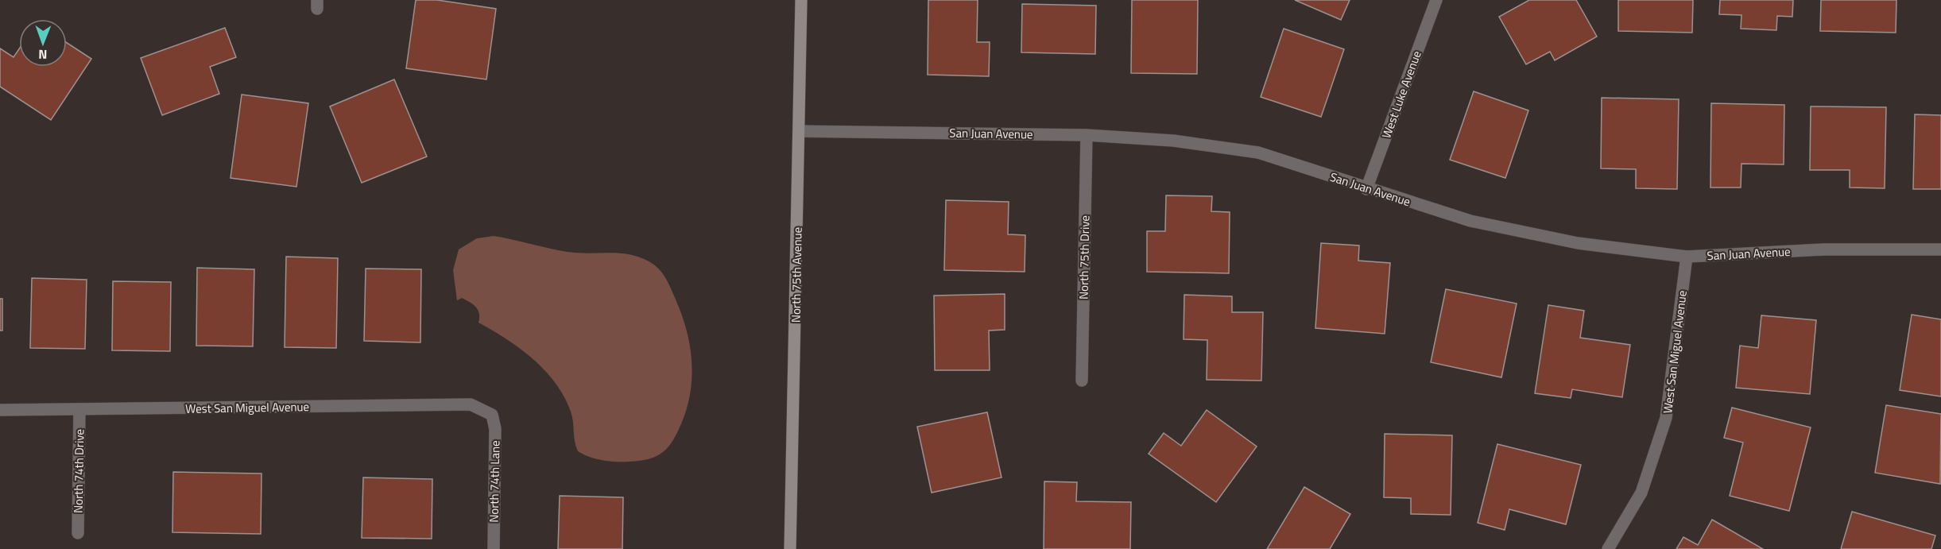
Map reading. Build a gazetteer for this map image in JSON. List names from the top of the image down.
{
  "streets": {
    "main road": ["North 75th Avenue"],
    "street": [
      "West Luke Avenue",
      "San Juan Avenue",
      "North 75th Drive",
      "West San Miguel Avenue",
      "North 74th Drive",
      "North 74th Lane"
    ]
  },
  "crossings": [
    ["West Luke Avenue", "San Juan Avenue"],
    ["San Juan Avenue", "North 75th Drive"],
    ["San Juan Avenue", "North 75th Avenue"],
    ["San Juan Avenue", "West San Miguel Avenue"],
    ["West San Miguel Avenue", "North 74th Drive"],
    ["West San Miguel Avenue", "North 74th Lane"]
  ],
  "north": "bottom"
}
